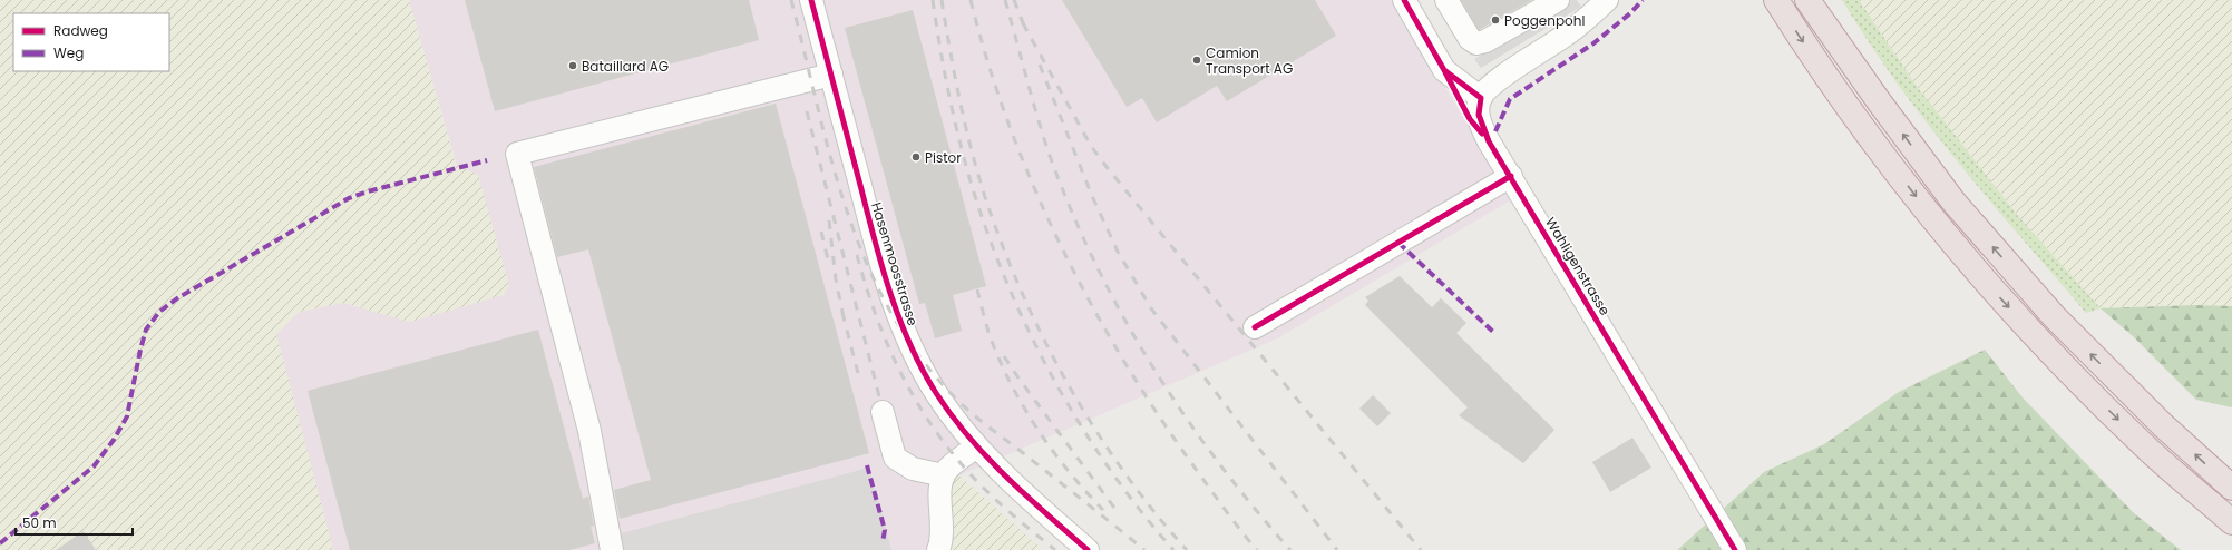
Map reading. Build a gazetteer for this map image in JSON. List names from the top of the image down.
{
  "streets": {
    "street": ["Hasenmoosstrasse", "Wahligenstrasse"]
  },
  "places": [
    "Poggenpohl",
    "Camion Transport AG",
    "Bataillard AG",
    "Pistor"
  ],
  "legend": ["Radweg", "Weg"],
  "scale_bar": "50 m"
}
